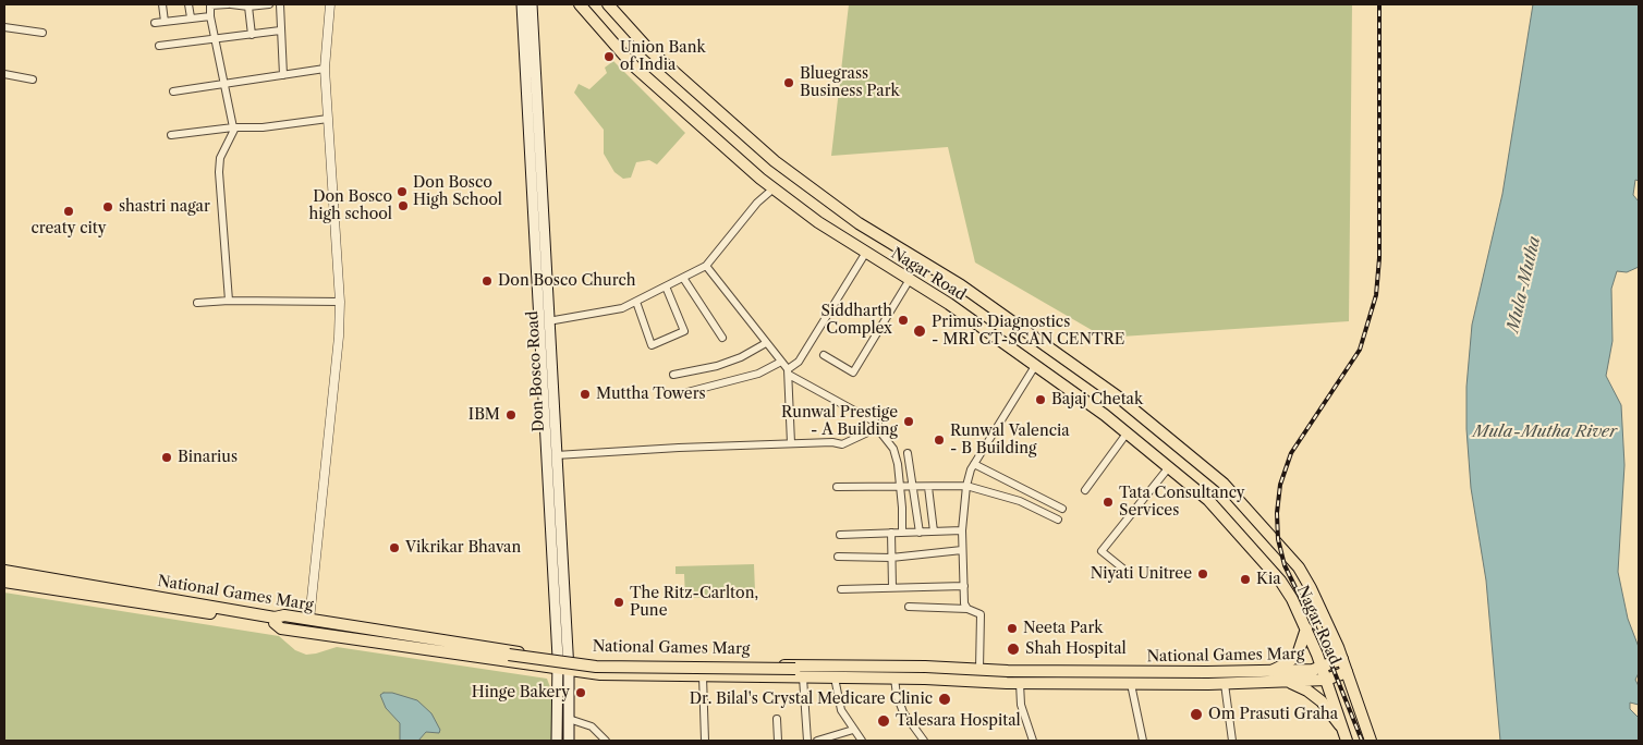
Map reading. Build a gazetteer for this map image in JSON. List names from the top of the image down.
{
  "streets": {
    "main road": ["Nagar Road", "Don Bosco Road", "National Games Marg"]
  },
  "crossings": [
    ["Nagar Road", "National Games Marg"],
    ["Don Bosco Road", "National Games Marg"]
  ],
  "water": ["Mula-Mutha", "Mula-Mutha River"],
  "places": [
    "Union Bank of India",
    "Bluegrass Business Park",
    "Don Bosco High School",
    "Don Bosco high school",
    "shastri nagar",
    "creaty city",
    "Don Bosco Church",
    "Siddharth Complex",
    "Primus Diagnostics - MRI CT-SCAN CENTRE",
    "Muttha Towers",
    "Bajaj Chetak",
    "IBM",
    "Runwal Prestige - A Building",
    "Runwal Valencia - B Building",
    "Binarius",
    "Tata Consultancy Services",
    "Vikrikar Bhavan",
    "Niyati Unitree",
    "Kia",
    "The Ritz-Carlton, Pune",
    "Neeta Park",
    "Shah Hospital",
    "Hinge Bakery",
    "Dr. Bilal's Crystal Medicare Clinic",
    "Om Prasuti Graha",
    "Talesara Hospital"
  ]
}
